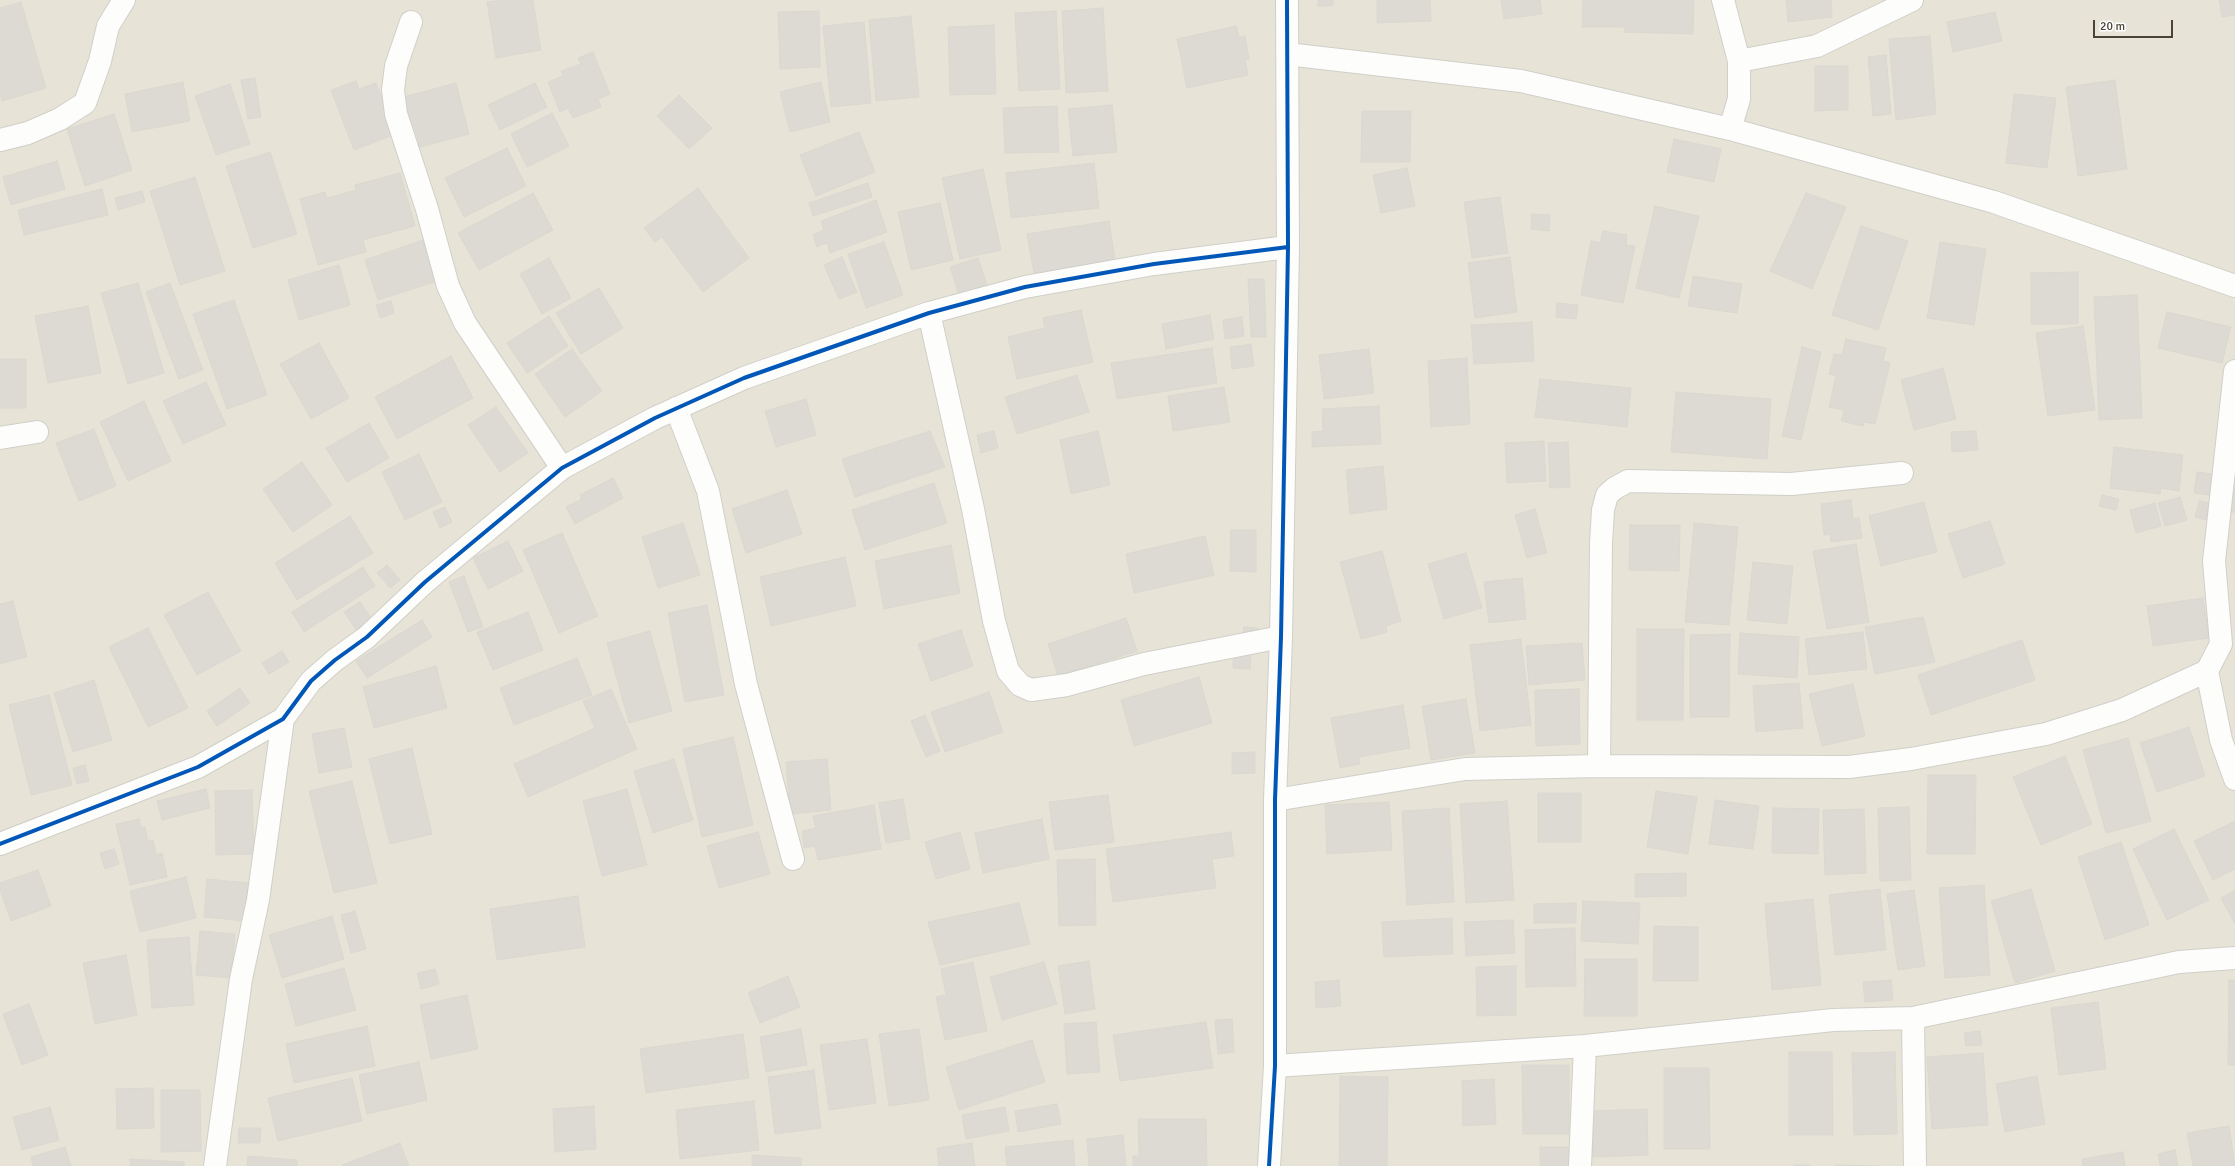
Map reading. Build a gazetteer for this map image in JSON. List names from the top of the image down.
{
  "scale_bar": "20 m"
}
